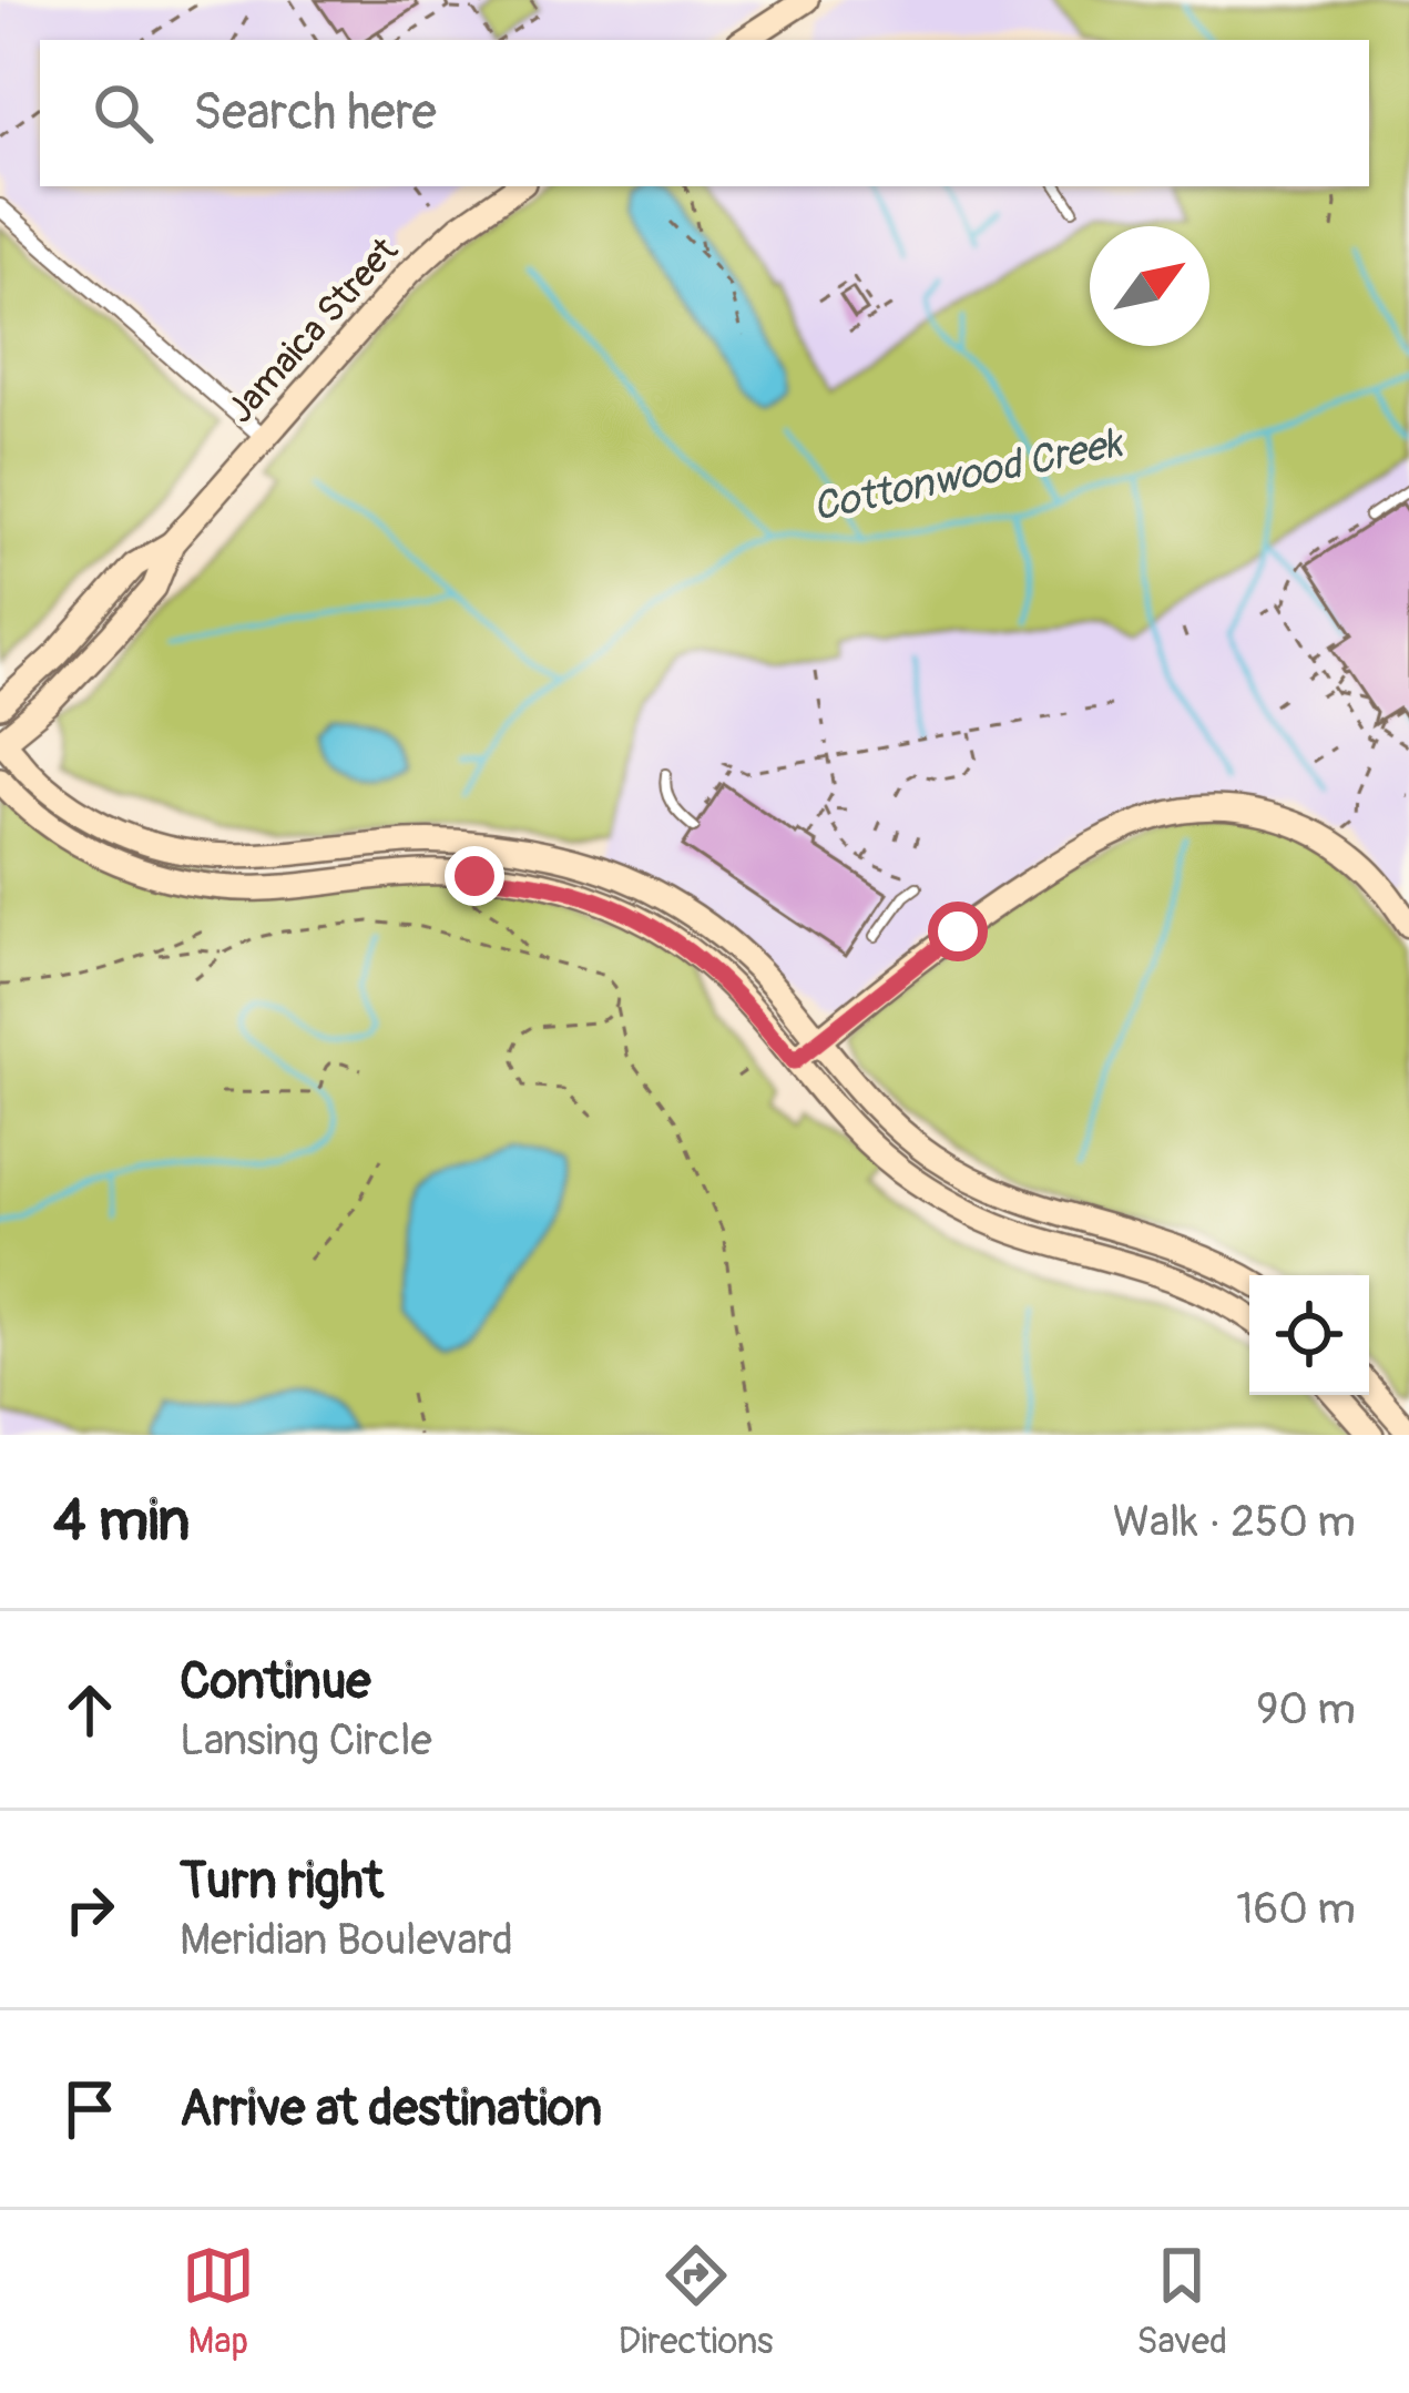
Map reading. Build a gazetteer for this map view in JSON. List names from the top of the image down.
{
  "streets": {
    "main road": ["Jamaica Street"]
  },
  "water": ["Cottonwood Creek"],
  "north": "top right",
  "page": {
    "search": "Search here",
    "heading": ["4 min", "Walk · 250 m"],
    "list": [
      ["Continue", "Lansing Circle", "90 m"],
      ["Turn right", "Meridian Boulevard", "160 m"],
      "Arrive at destination"
    ],
    "nav": ["Map", "Directions", "Saved"]
  }
}
